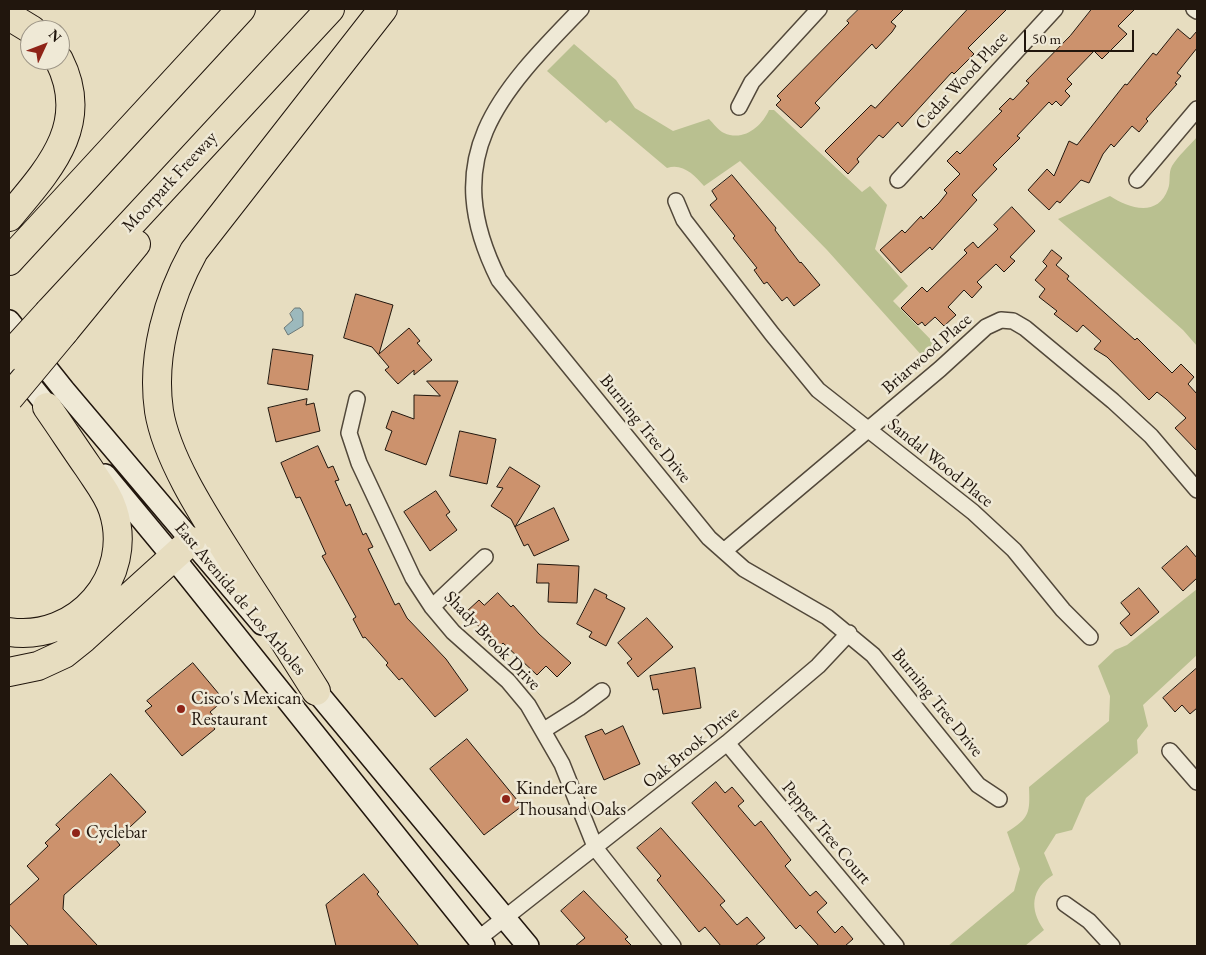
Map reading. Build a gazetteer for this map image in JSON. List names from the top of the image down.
{
  "streets": {
    "highway": ["Moorpark Freeway"],
    "main road": ["East Avenida de Los Arboles"],
    "street": [
      "Cedar Wood Place",
      "Briarwood Place",
      "Burning Tree Drive",
      "Sandal Wood Place",
      "Shady Brook Drive",
      "Oak Brook Drive",
      "Pepper Tree Court"
    ]
  },
  "crossings": [
    ["Moorpark Freeway", "East Avenida de Los Arboles"],
    ["Briarwood Place", "Burning Tree Drive"],
    ["Briarwood Place", "Sandal Wood Place"],
    ["Burning Tree Drive", "Oak Brook Drive"],
    ["East Avenida de Los Arboles", "Oak Brook Drive"],
    ["Shady Brook Drive", "Oak Brook Drive"],
    ["Oak Brook Drive", "Pepper Tree Court"]
  ],
  "places": ["Cisco's Mexican Restaurant", "KinderCare Thousand Oaks", "Cyclebar"],
  "scale_bar": "50 m",
  "north": "top right"
}
